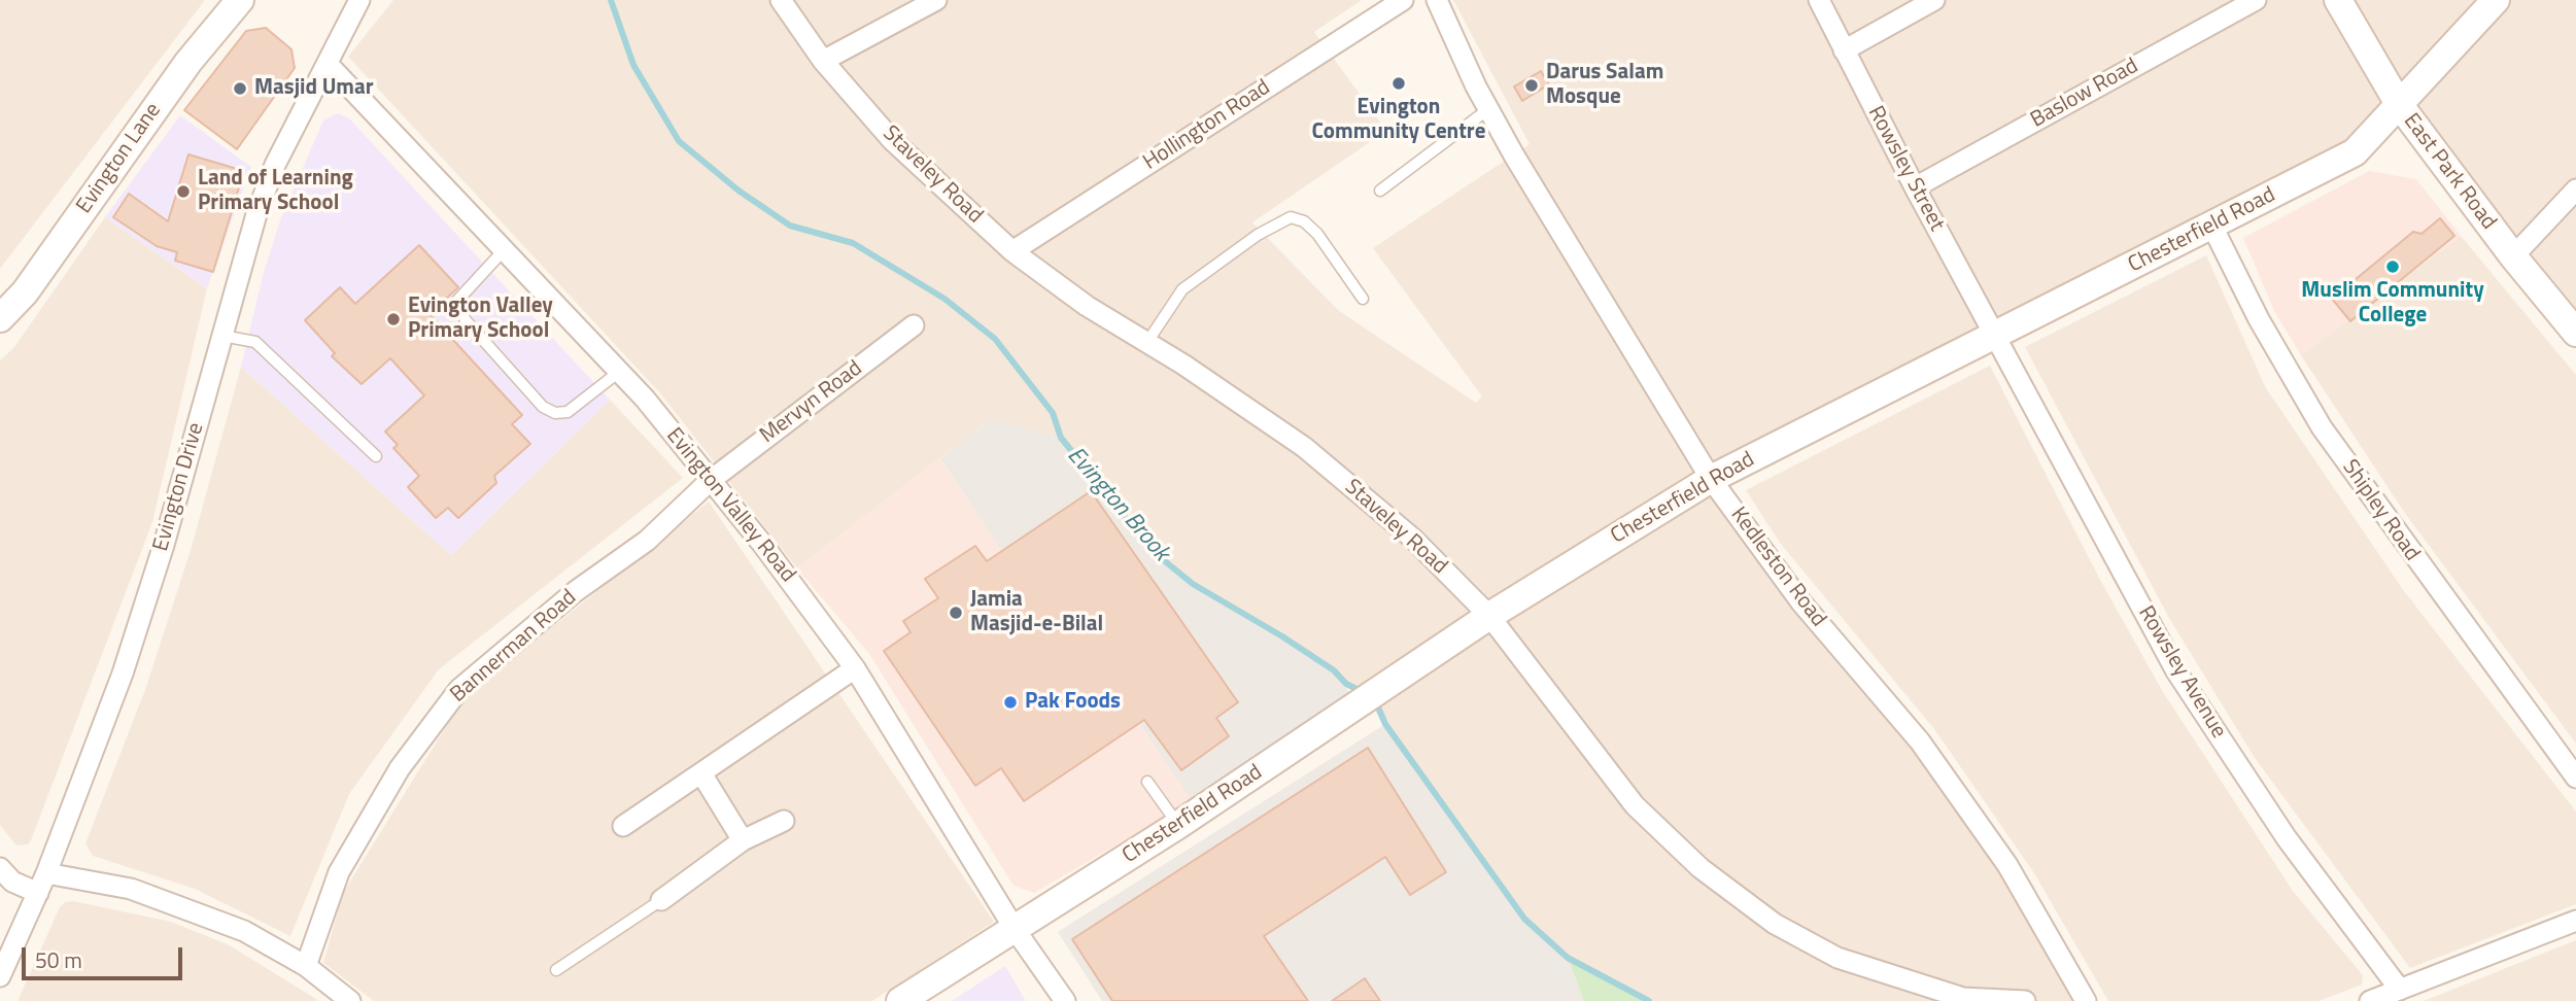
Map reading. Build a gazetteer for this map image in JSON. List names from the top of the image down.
{
  "streets": {
    "street": [
      "Baslow Road",
      "Hollington Road",
      "Evington Lane",
      "Rowsley Street",
      "East Park Road",
      "Staveley Road",
      "Chesterfield Road",
      "Mervyn Road",
      "Evington Drive",
      "Evington Valley Road",
      "Shipley Road",
      "Kedleston Road",
      "Bannerman Road",
      "Rowsley Avenue"
    ]
  },
  "crossings": [
    ["Baslow Road", "Rowsley Street"],
    ["Hollington Road", "Staveley Road"],
    ["Rowsley Street", "Chesterfield Road"],
    ["Rowsley Street", "Rowsley Avenue"],
    ["East Park Road", "Chesterfield Road"],
    ["Staveley Road", "Chesterfield Road"],
    ["Chesterfield Road", "Evington Valley Road"],
    ["Chesterfield Road", "Shipley Road"],
    ["Chesterfield Road", "Kedleston Road"],
    ["Chesterfield Road", "Rowsley Avenue"],
    ["Mervyn Road", "Evington Valley Road"],
    ["Mervyn Road", "Bannerman Road"],
    ["Evington Drive", "Evington Valley Road"],
    ["Evington Valley Road", "Bannerman Road"]
  ],
  "water": ["Evington Brook"],
  "places": [
    "Evington Community Centre",
    "Darus Salam Mosque",
    "Masjid Umar",
    "Land of Learning Primary School",
    "Muslim Community College",
    "Evington Valley Primary School",
    "Jamia Masjid-e-Bilal",
    "Pak Foods"
  ],
  "scale_bar": "50 m"
}
